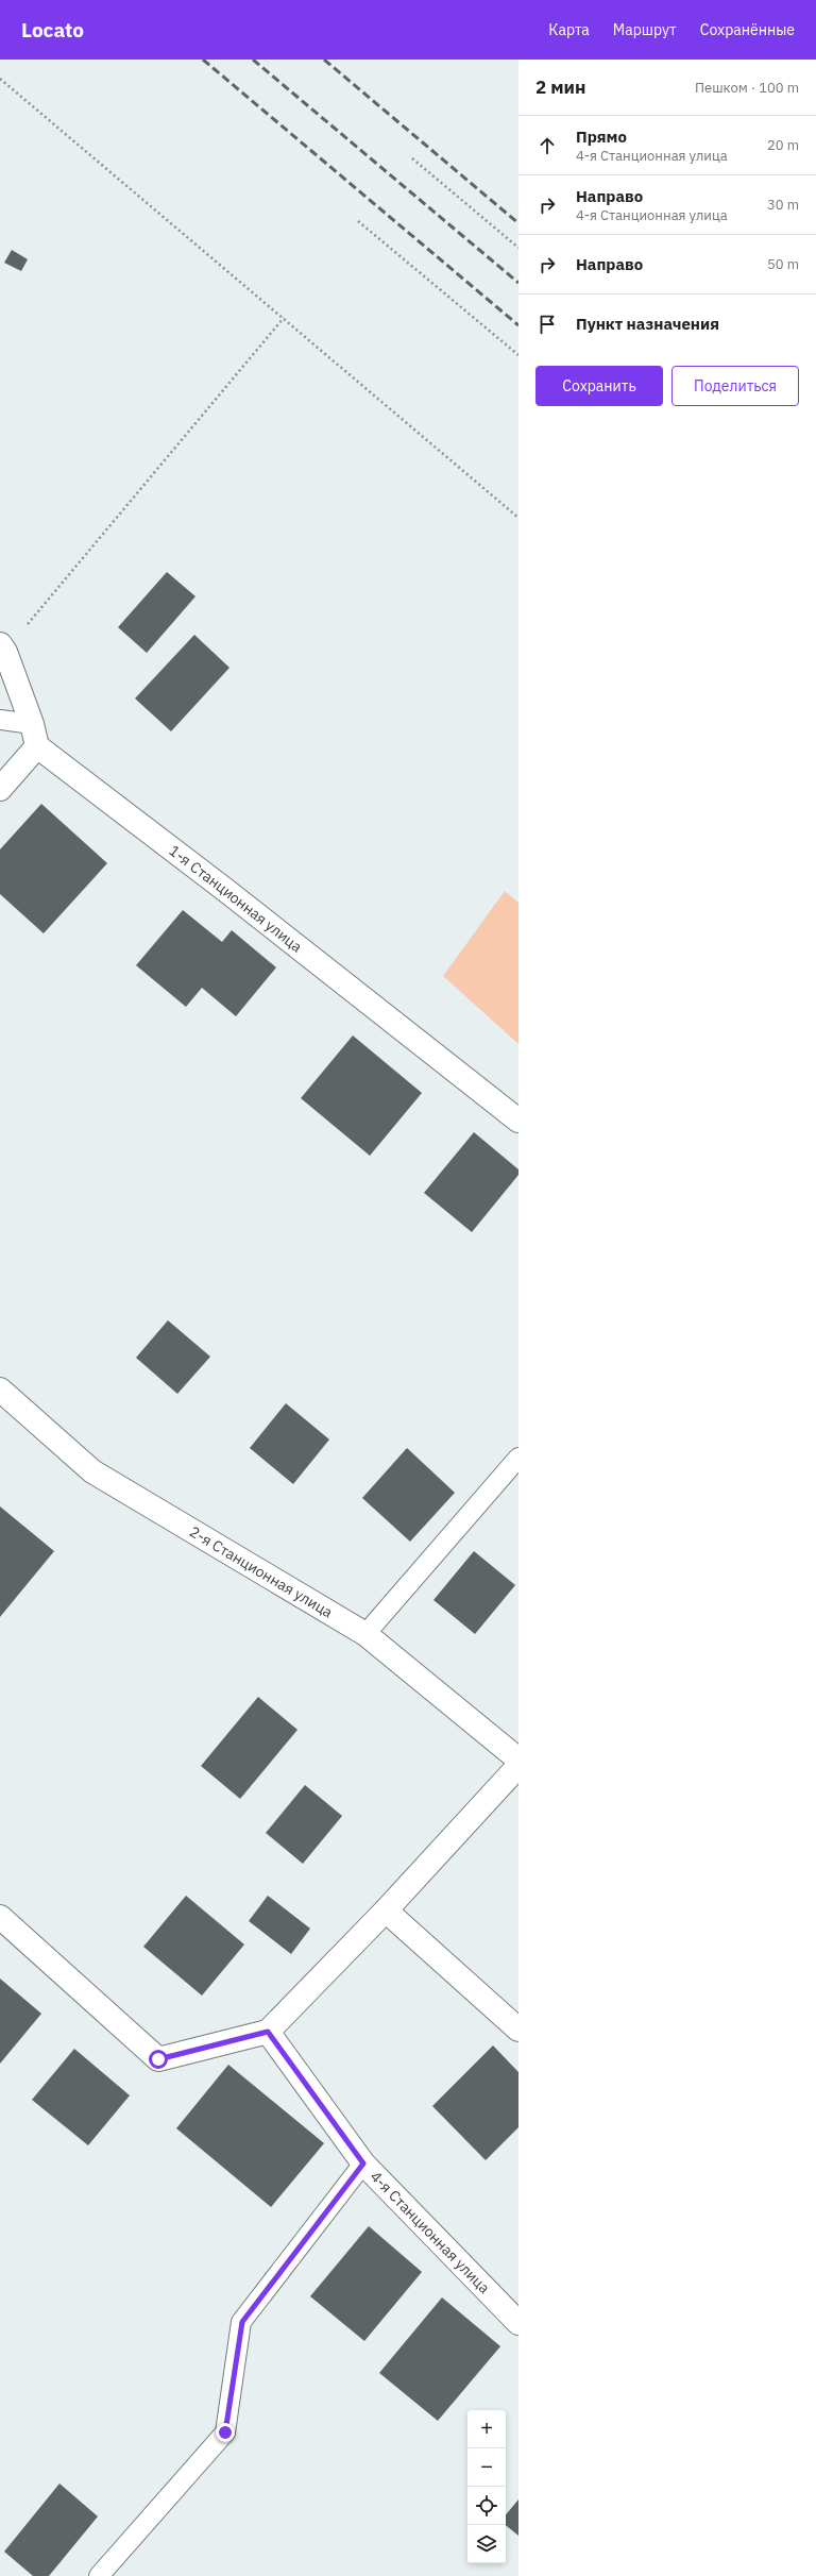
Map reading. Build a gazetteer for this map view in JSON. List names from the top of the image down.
{
  "streets": {
    "street": ["1-я Станционная улица", "2-я Станционная улица", "4-я Станционная улица"]
  },
  "page": {
    "header": "Locato",
    "nav": ["Карта", "Маршрут", "Сохранённые"],
    "heading": ["2 мин", "Пешком · 100 m"],
    "list": [
      ["Прямо", "4-я Станционная улица", "20 m"],
      ["Направо", "4-я Станционная улица", "30 m"],
      ["Направо", "50 m"],
      "Пункт назначения"
    ],
    "buttons": ["Сохранить", "Поделиться"],
    "map_buttons": ["+", "−"]
  }
}
